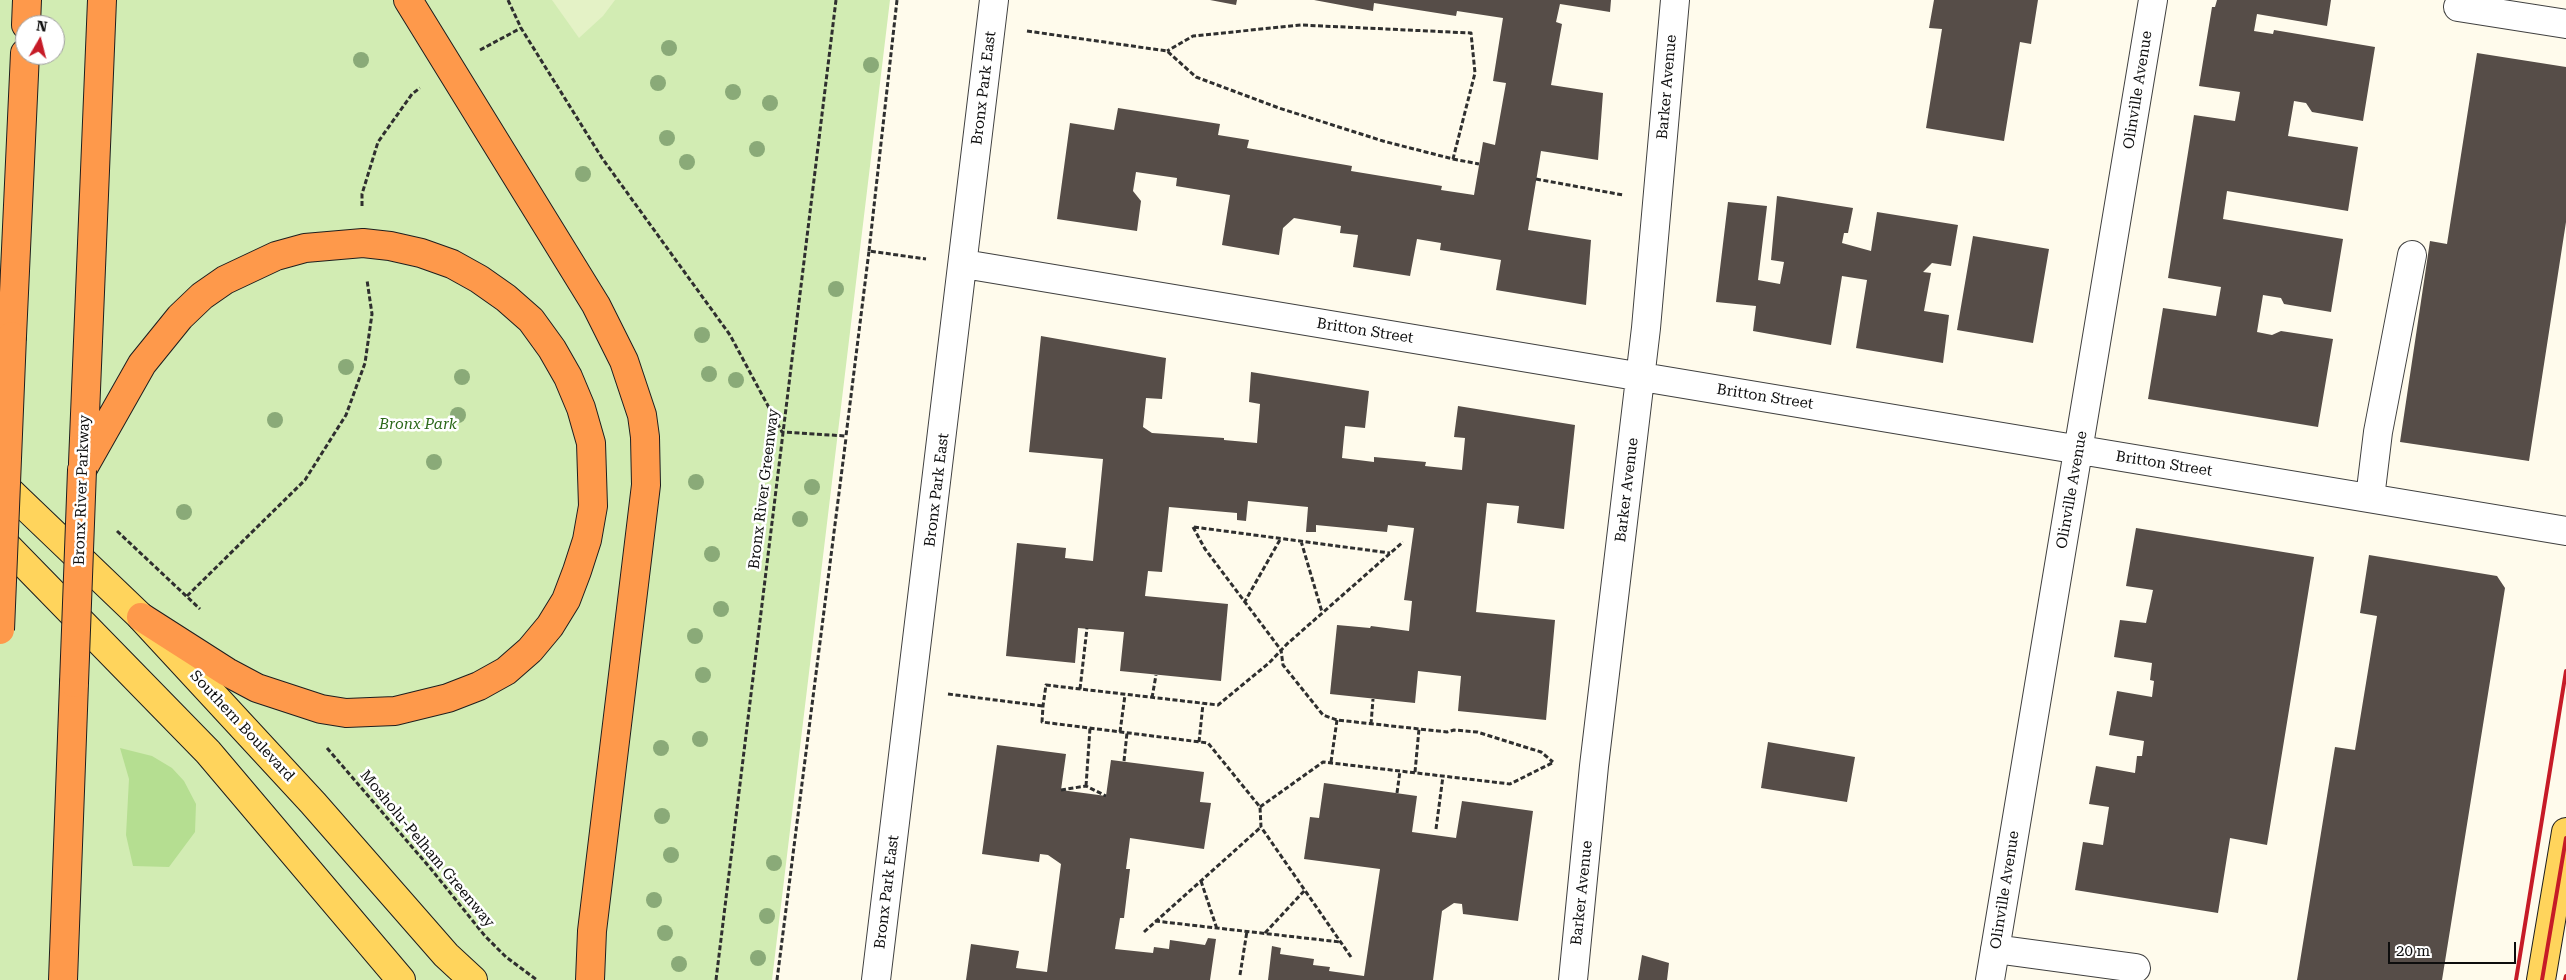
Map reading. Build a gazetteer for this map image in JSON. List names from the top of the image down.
{
  "streets": {
    "highway": ["Bronx River Parkway"],
    "main road": ["Southern Boulevard"],
    "street": [
      "Barker Avenue",
      "Bronx Park East",
      "Olinville Avenue",
      "Britton Street"
    ],
    "path": ["Bronx River Greenway", "Mosholu-Pelham Greenway"]
  },
  "crossings": [
    ["Barker Avenue", "Britton Street"],
    ["Bronx Park East", "Britton Street"],
    ["Olinville Avenue", "Britton Street"]
  ],
  "parks": ["Bronx Park"],
  "scale_bar": "20 m",
  "north": "top"
}
